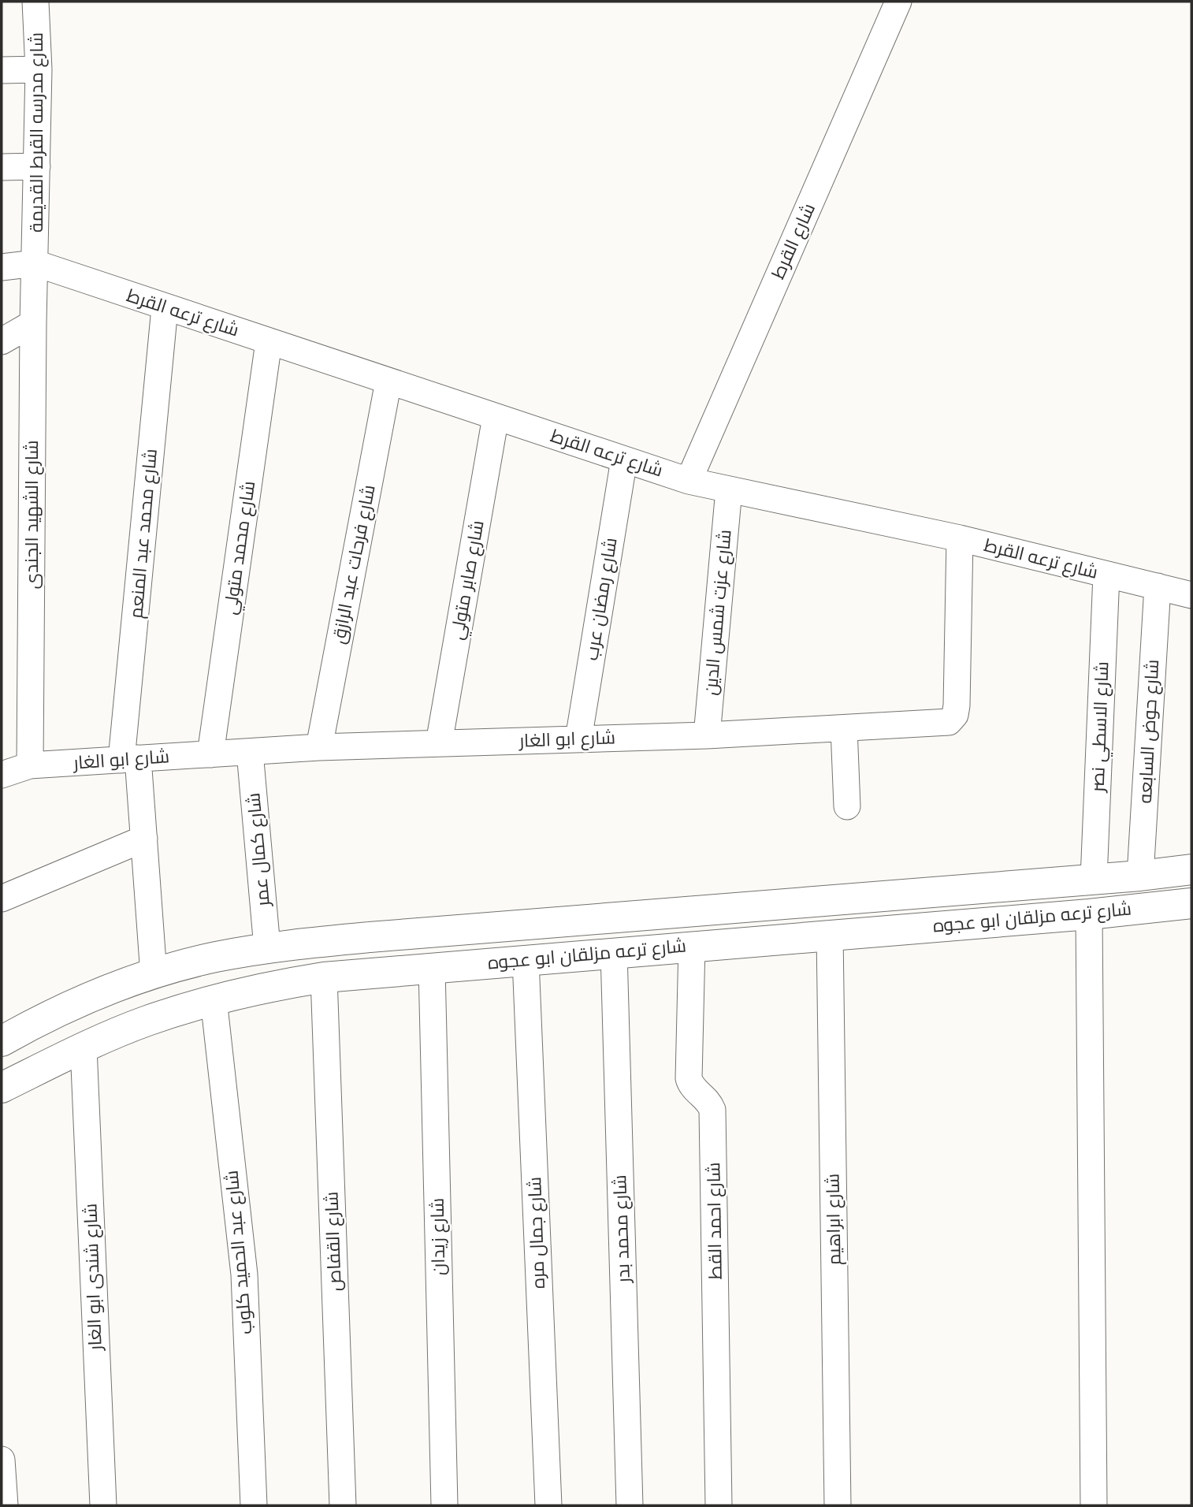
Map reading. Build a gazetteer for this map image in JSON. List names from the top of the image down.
{
  "streets": {
    "main road": ["شارع ترعه مزلقان ابو عجوه"],
    "street": [
      "شارع مدرسه القرط القديمة",
      "شارع القرط",
      "شارع ترعه القرط",
      "شارع الشهيد الجندى",
      "شارع محمد عبد المنعم",
      "شارع محمد متولي",
      "شارع فرحات عبد الرازق",
      "شارع صابر متولي",
      "شارع رمضان عرب",
      "شارع عزت شمس الدين",
      "شارع الاسطي نصر",
      "شارع حوض السابعه",
      "شارع ابو الغار",
      "شارع كمال عمر",
      "شارع ابراهيم",
      "شارع احمد القط",
      "شارع محمد بدر",
      "شارع جمال مره",
      "شارع زيدان",
      "شارع القفاص",
      "شارع عبد الحميد كلوب",
      "شارع شندى ابو الغار"
    ]
  },
  "crossings": [
    ["شارع مدرسه القرط القديمة", "شارع ترعه القرط"],
    ["شارع مدرسه القرط القديمة", "شارع الشهيد الجندى"],
    ["شارع القرط", "شارع ترعه القرط"],
    ["شارع ترعه القرط", "شارع الشهيد الجندى"],
    ["شارع ترعه القرط", "شارع محمد عبد المنعم"],
    ["شارع ترعه القرط", "شارع محمد متولي"],
    ["شارع ترعه القرط", "شارع فرحات عبد الرازق"],
    ["شارع ترعه القرط", "شارع صابر متولي"],
    ["شارع ترعه القرط", "شارع رمضان عرب"],
    ["شارع ترعه القرط", "شارع عزت شمس الدين"],
    ["شارع ترعه القرط", "شارع الاسطي نصر"],
    ["شارع ترعه القرط", "شارع حوض السابعه"],
    ["شارع ترعه القرط", "شارع ابو الغار"],
    ["شارع الشهيد الجندى", "شارع ابو الغار"],
    ["شارع محمد عبد المنعم", "شارع ابو الغار"],
    ["شارع محمد عبد المنعم", "شارع ترعه مزلقان ابو عجوه"],
    ["شارع محمد متولي", "شارع ابو الغار"],
    ["شارع فرحات عبد الرازق", "شارع ابو الغار"],
    ["شارع صابر متولي", "شارع ابو الغار"],
    ["شارع رمضان عرب", "شارع ابو الغار"],
    ["شارع عزت شمس الدين", "شارع ابو الغار"],
    ["شارع الاسطي نصر", "شارع ترعه مزلقان ابو عجوه"],
    ["شارع حوض السابعه", "شارع ترعه مزلقان ابو عجوه"],
    ["شارع ابو الغار", "شارع كمال عمر"],
    ["شارع كمال عمر", "شارع ترعه مزلقان ابو عجوه"],
    ["شارع ترعه مزلقان ابو عجوه", "شارع ابراهيم"],
    ["شارع ترعه مزلقان ابو عجوه", "شارع احمد القط"],
    ["شارع ترعه مزلقان ابو عجوه", "شارع محمد بدر"],
    ["شارع ترعه مزلقان ابو عجوه", "شارع جمال مره"],
    ["شارع ترعه مزلقان ابو عجوه", "شارع زيدان"],
    ["شارع ترعه مزلقان ابو عجوه", "شارع القفاص"],
    ["شارع ترعه مزلقان ابو عجوه", "شارع عبد الحميد كلوب"],
    ["شارع ترعه مزلقان ابو عجوه", "شارع شندى ابو الغار"]
  ]
}
